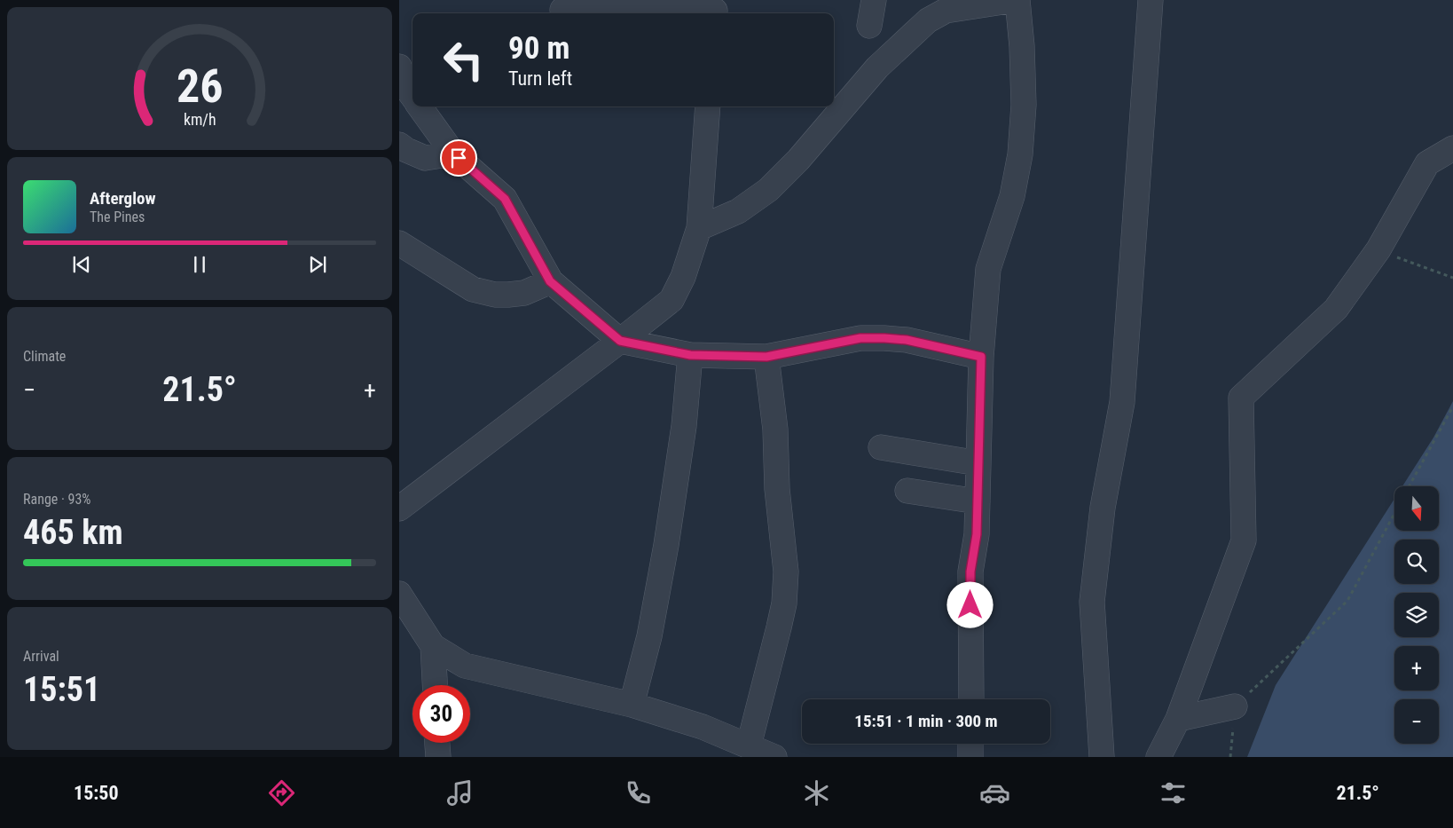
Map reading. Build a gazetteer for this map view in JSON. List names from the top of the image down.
{
  "north": "bottom",
  "page": {
    "turn": ["90 m", "Turn left"],
    "song": ["Afterglow", "The Pines"],
    "tile": [
      "Climate",
      ["Range · 93%", "465 km"],
      ["Arrival", "15:51"]
    ],
    "heat": ["−", "21.5°", "+"],
    "map_buttons": ["+", "−"],
    "limit": "30",
    "trip": "15:51 · 1 min · 300 m",
    "tabs": ["15:50", "21.5°"],
    "gauge": ["26", "km/h"]
  }
}
